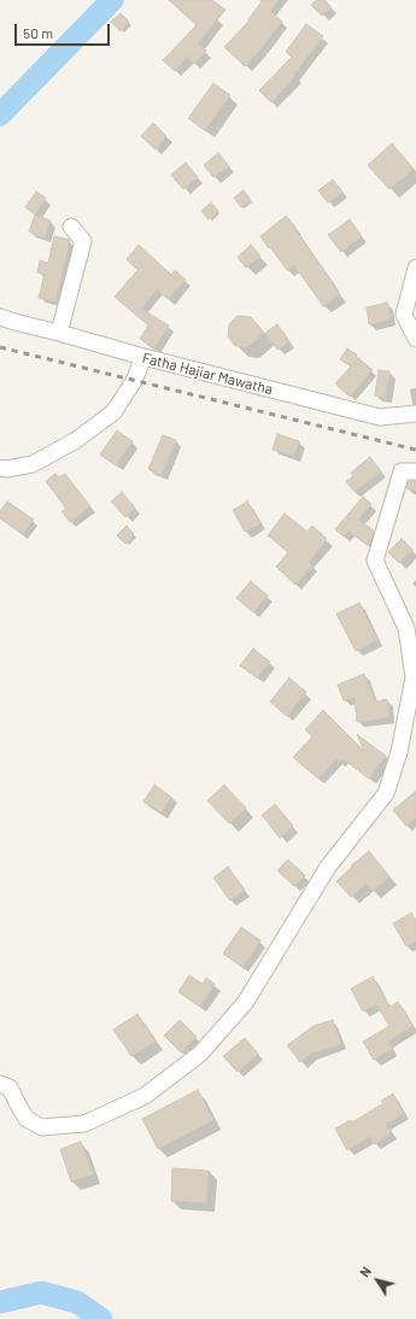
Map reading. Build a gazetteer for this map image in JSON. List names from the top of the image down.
{
  "streets": {
    "street": ["Fatha Hajiar Mawatha"]
  },
  "scale_bar": "50 m",
  "north": "top left"
}
